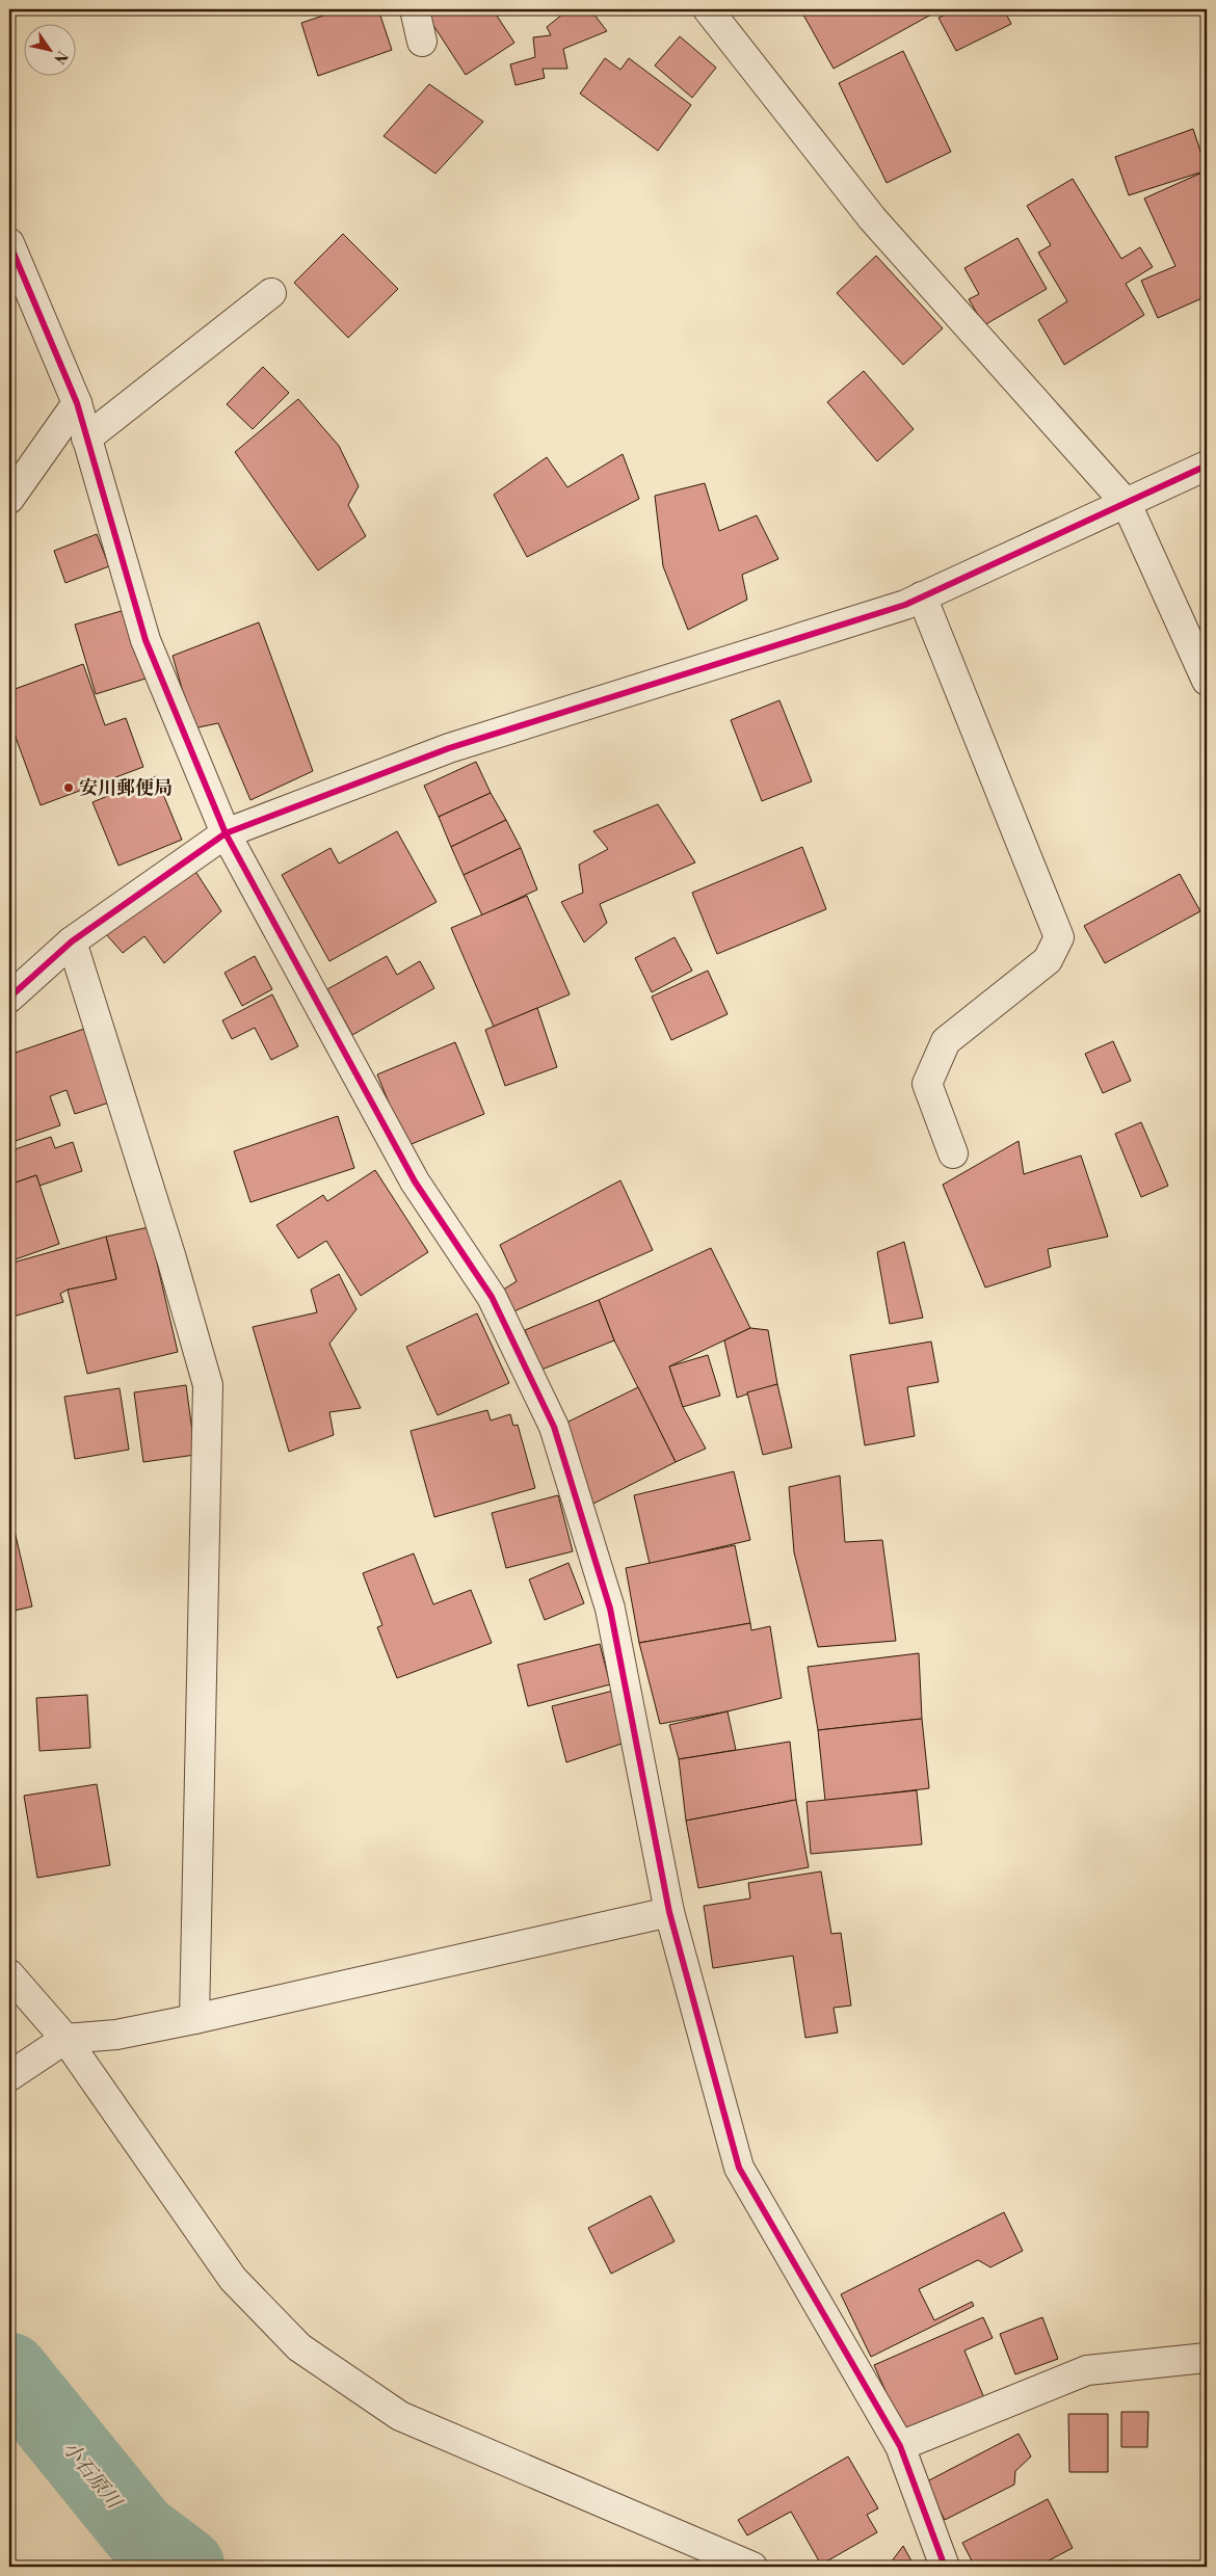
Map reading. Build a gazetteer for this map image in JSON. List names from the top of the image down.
{
  "water": ["小石原川"],
  "places": ["安川郵便局"],
  "north": "bottom right"
}
